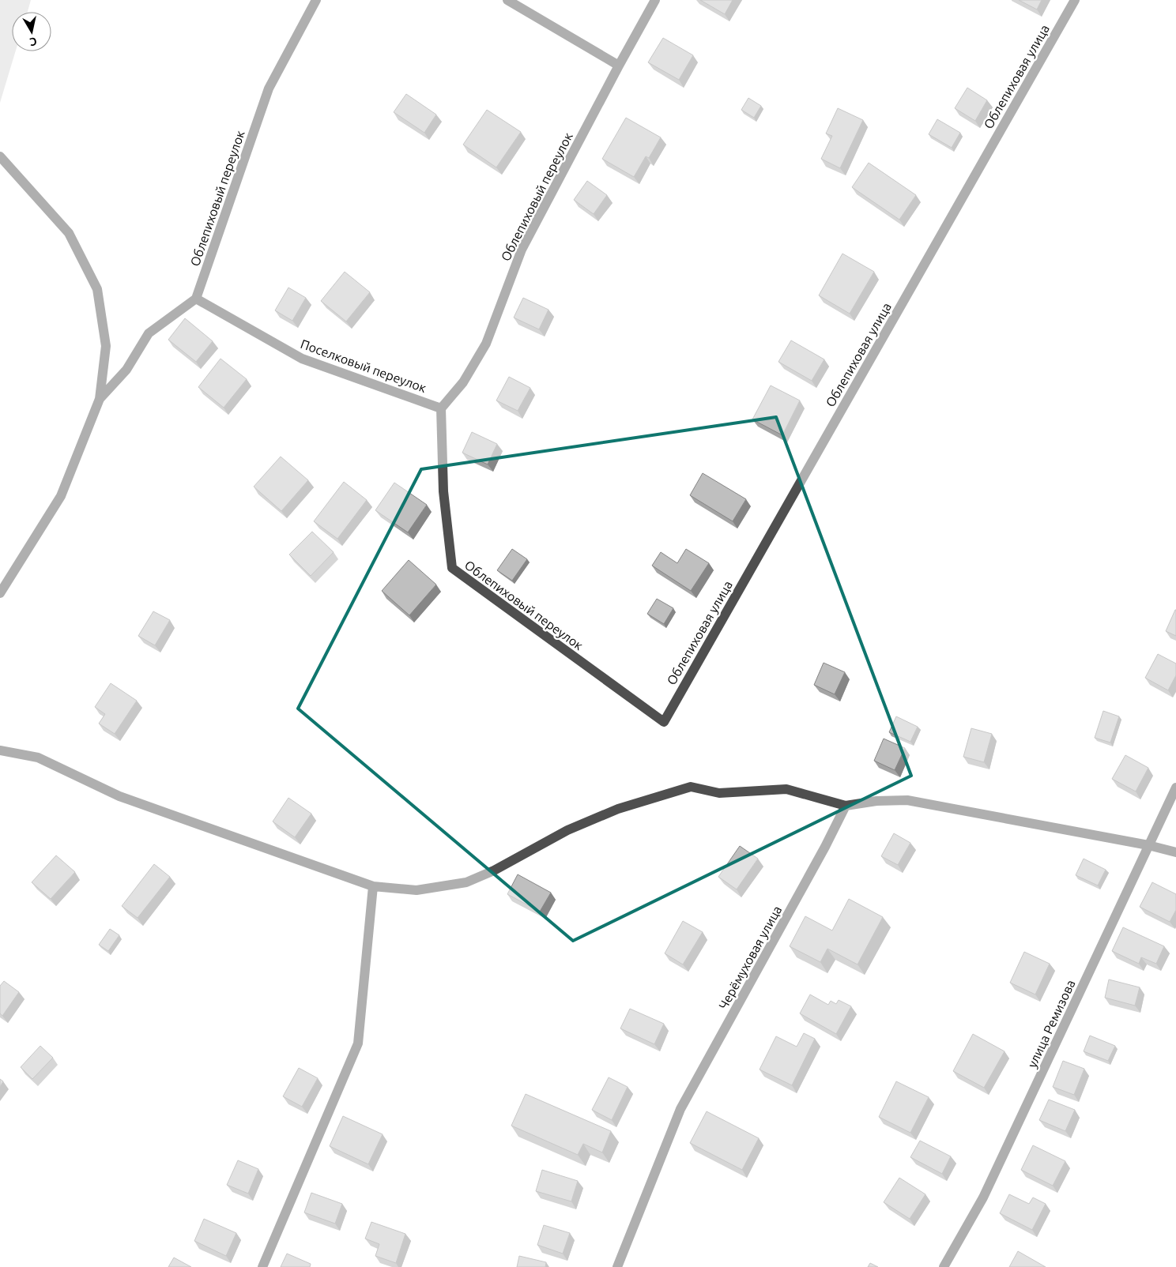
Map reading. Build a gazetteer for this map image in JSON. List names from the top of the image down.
{
  "streets": {
    "street": [
      "Облепиховая улица",
      "Облепиховый переулок",
      "Поселковый переулок",
      "Черёмуховая улица",
      "улица Ремизова"
    ]
  },
  "crossings": [
    ["Облепиховая улица", "Облепиховый переулок"],
    ["Облепиховый переулок", "Поселковый переулок"]
  ],
  "north": "bottom"
}
